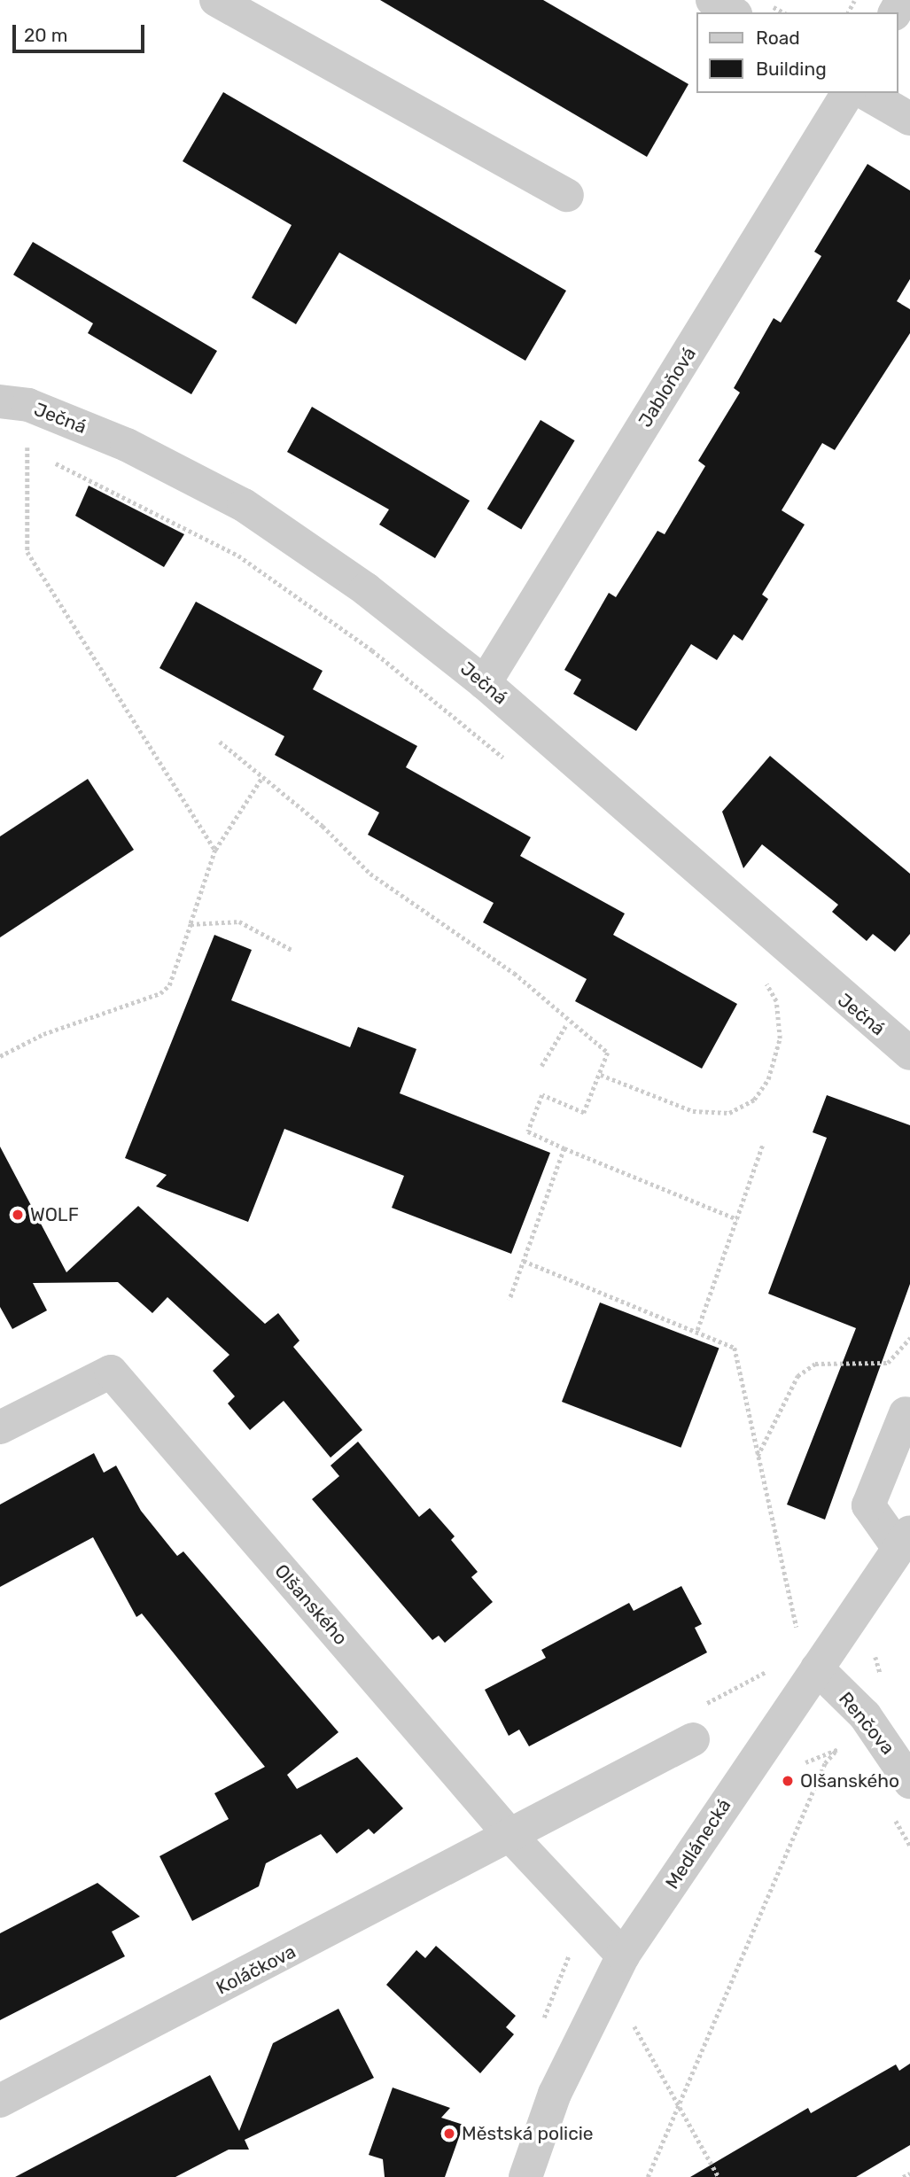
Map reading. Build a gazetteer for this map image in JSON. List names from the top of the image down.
{
  "streets": {
    "street": [
      "Jabloňová",
      "Ječná",
      "Olšanského",
      "Renčova",
      "Medlánecká",
      "Koláčkova"
    ]
  },
  "crossings": [
    ["Jabloňová", "Ječná"],
    ["Olšanského", "Koláčkova"],
    ["Renčova", "Medlánecká"]
  ],
  "places": ["WOLF", "Olšanského", "Městská policie"],
  "legend": ["Road", "Building"],
  "scale_bar": "20 m"
}
